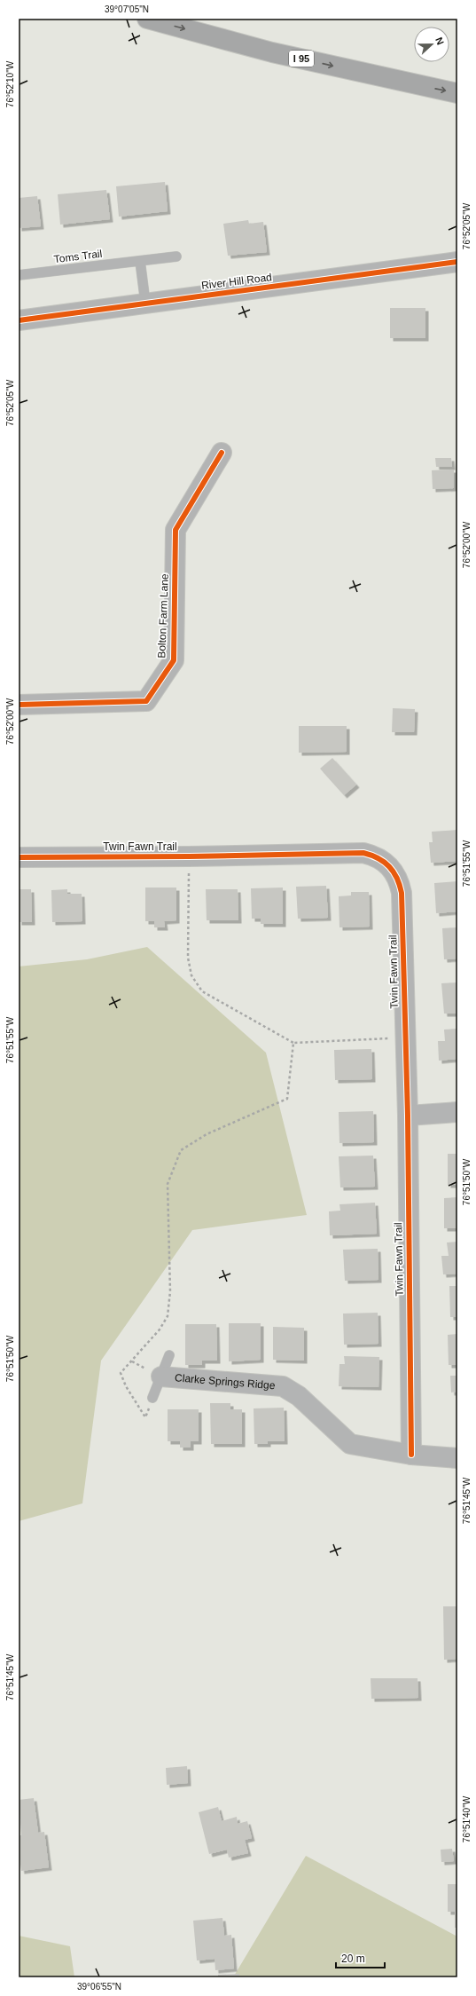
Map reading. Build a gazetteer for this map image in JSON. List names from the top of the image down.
{
  "streets": {
    "highway": ["I 95"],
    "street": [
      "River Hill Road",
      "Bolton Farm Lane",
      "Twin Fawn Trail",
      "Clarke Springs Ridge"
    ],
    "lane": ["Toms Trail"]
  },
  "crossings": [
    ["Twin Fawn Trail", "Clarke Springs Ridge"]
  ],
  "scale_bar": "20 m",
  "north": "right",
  "coordinates": [
    "39°07'05\"N",
    "76°52'10\"W",
    "76°52'05\"W",
    "76°52'00\"W",
    "76°51'55\"W",
    "76°51'50\"W",
    "76°51'45\"W",
    "76°51'40\"W",
    "39°06'55\"N"
  ]
}
